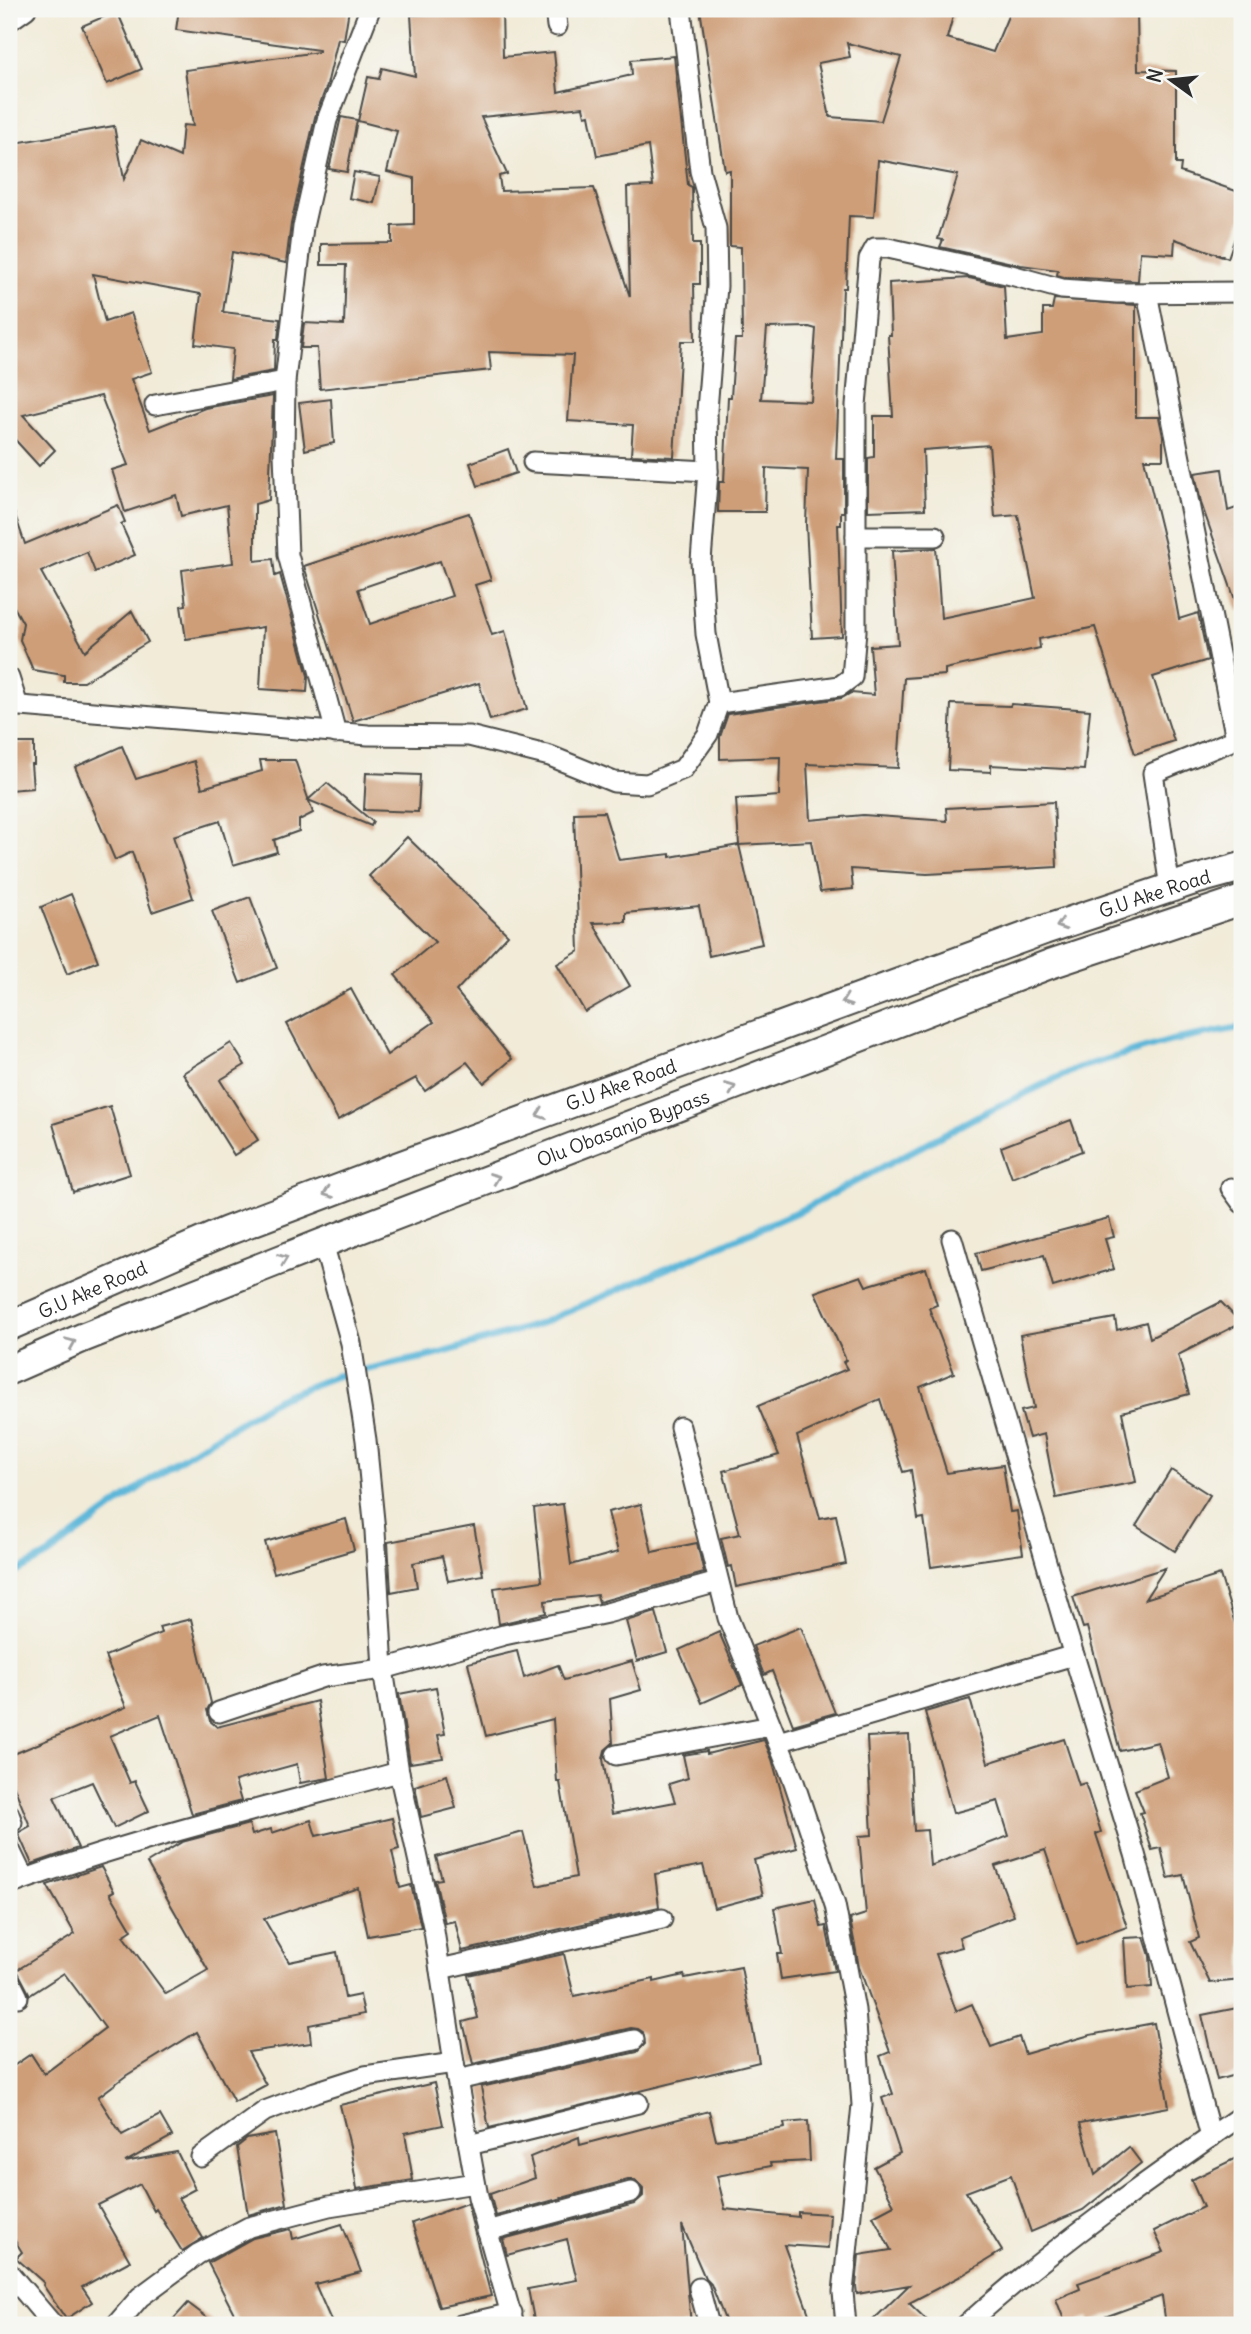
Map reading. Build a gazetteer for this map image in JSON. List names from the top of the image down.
{
  "streets": {
    "main road": ["G.U Ake Road", "Olu Obasanjo Bypass"]
  },
  "one_way": ["G.U Ake Road", "Olu Obasanjo Bypass"],
  "north": "left"
}
